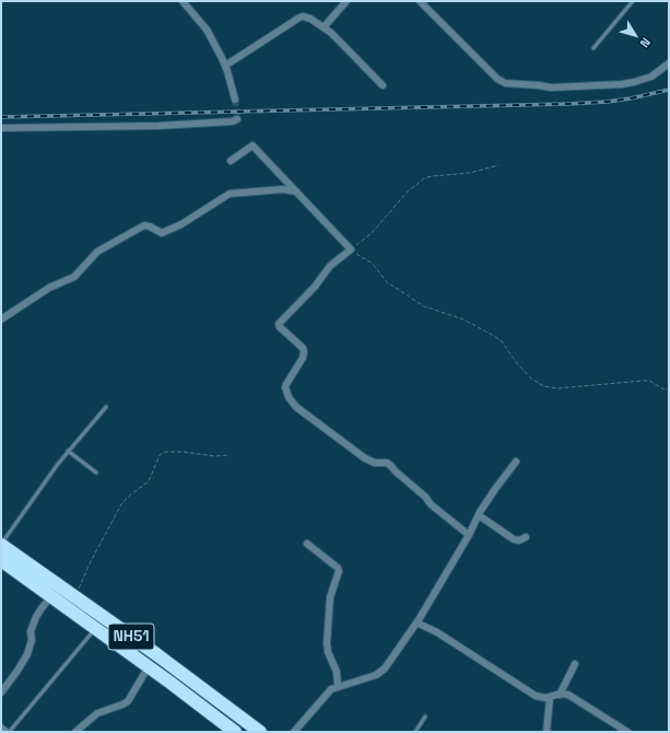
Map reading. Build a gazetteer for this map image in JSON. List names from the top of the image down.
{
  "streets": {
    "highway": ["NH51"]
  },
  "north": "bottom right"
}
